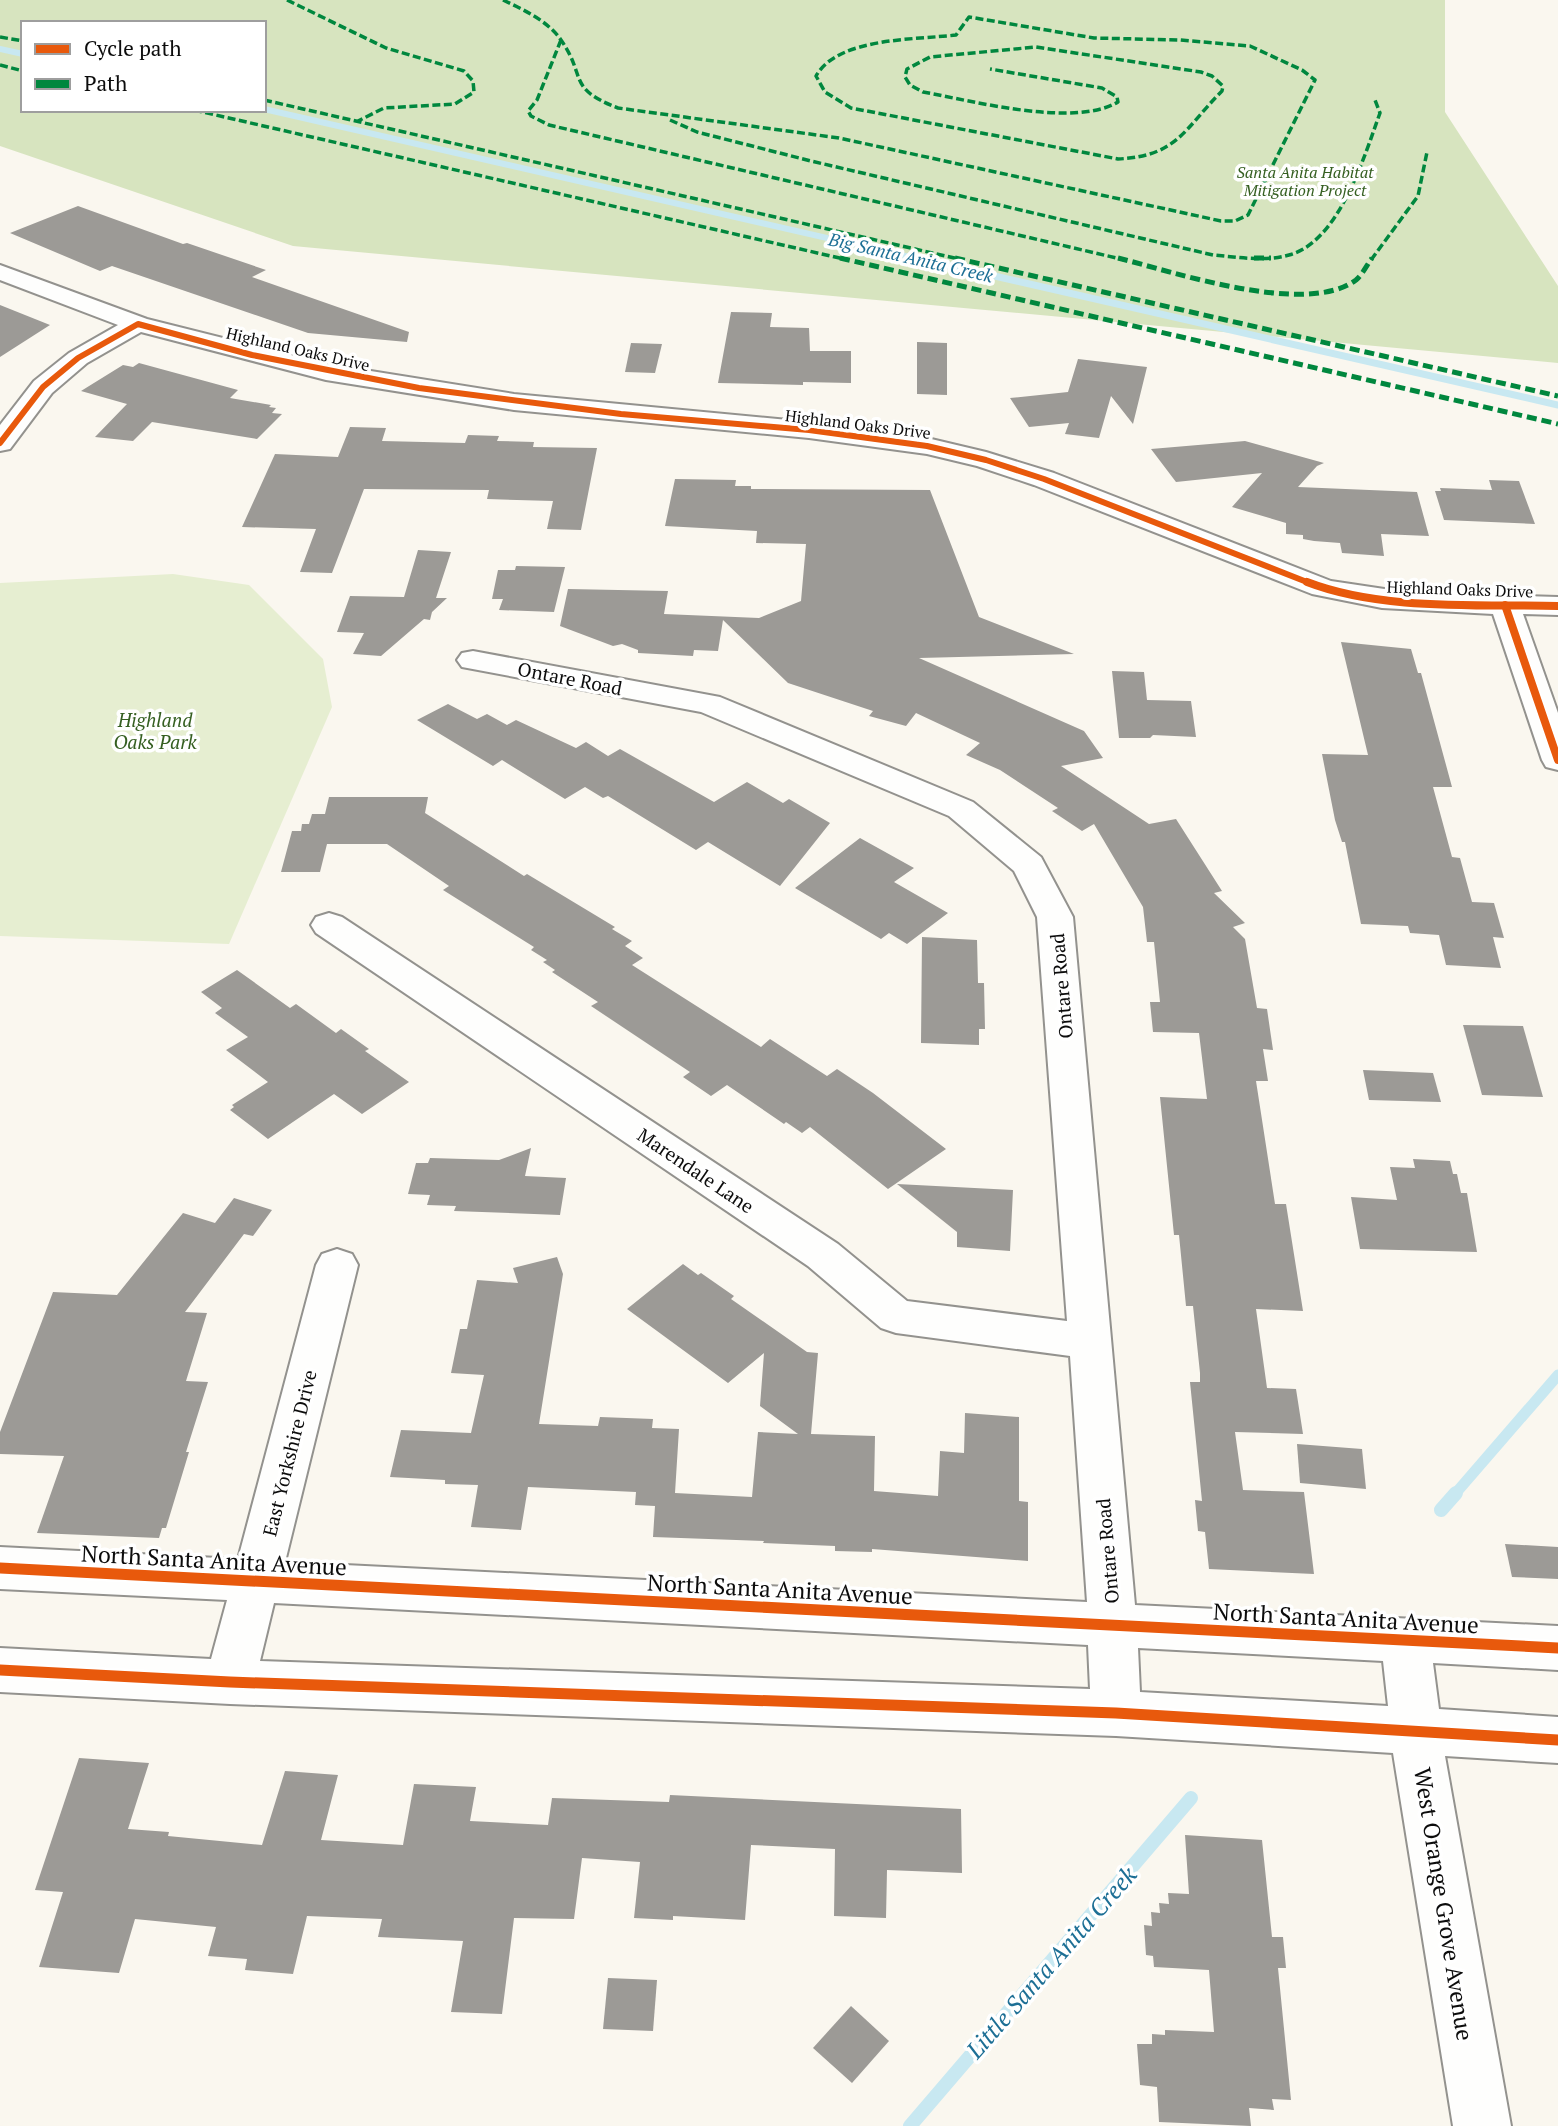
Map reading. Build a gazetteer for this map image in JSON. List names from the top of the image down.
{
  "streets": {
    "street": [
      "Highland Oaks Drive",
      "Ontare Road",
      "Marendale Lane",
      "East Yorkshire Drive",
      "North Santa Anita Avenue",
      "West Orange Grove Avenue"
    ]
  },
  "crossings": [
    ["Ontare Road", "Marendale Lane"],
    ["Ontare Road", "North Santa Anita Avenue"],
    ["East Yorkshire Drive", "North Santa Anita Avenue"],
    ["North Santa Anita Avenue", "West Orange Grove Avenue"]
  ],
  "water": ["Big Santa Anita Creek", "Little Santa Anita Creek"],
  "parks": ["Santa Anita Habitat Mitigation Project", "Highland Oaks Park"],
  "legend": ["Cycle path", "Path"]
}
